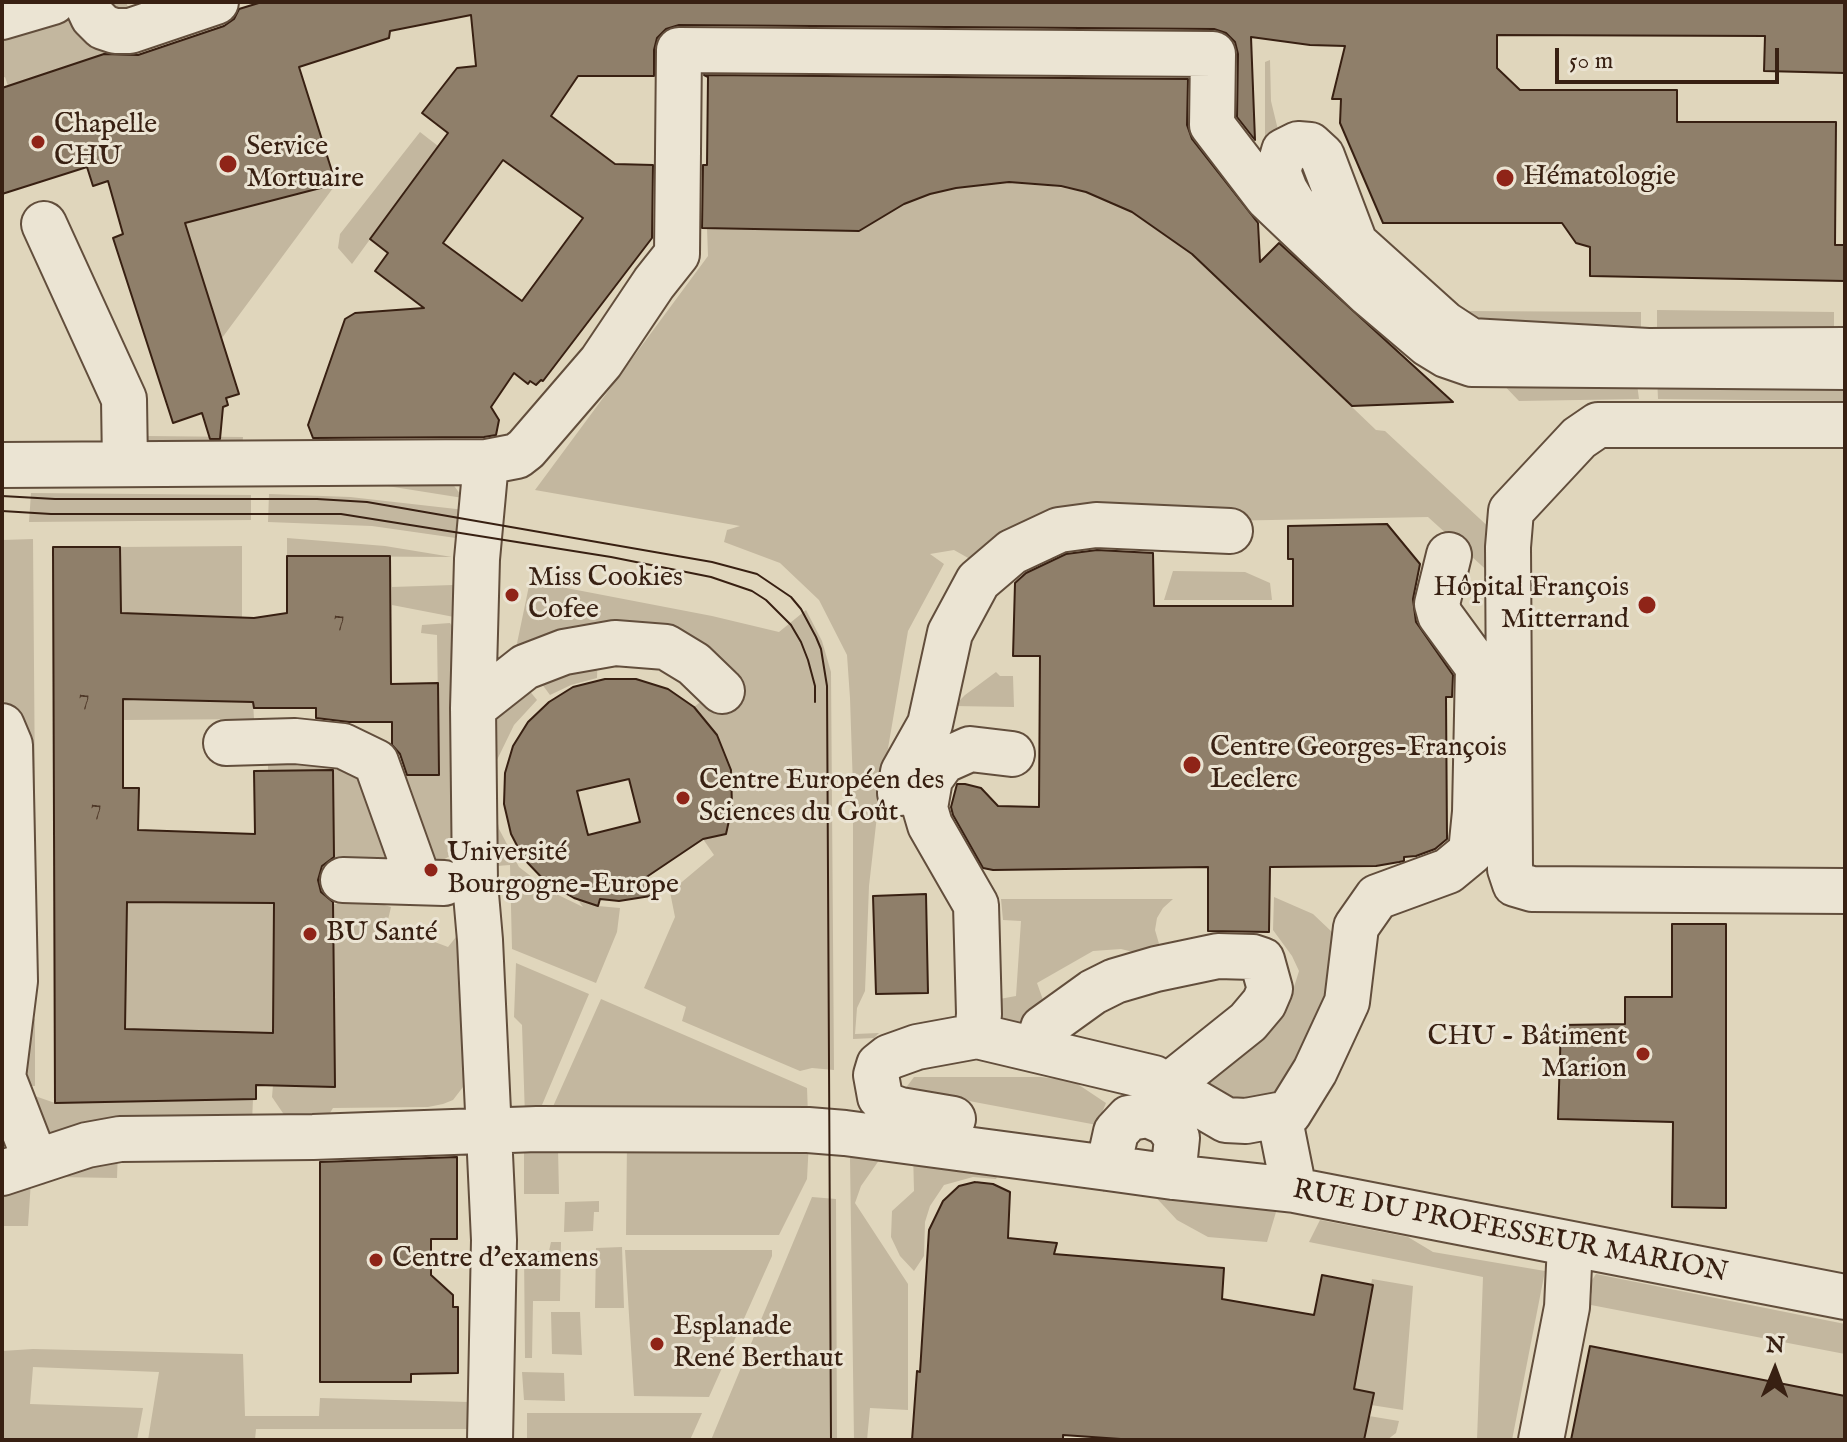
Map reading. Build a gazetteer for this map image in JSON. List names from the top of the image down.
{
  "streets": {
    "street": ["RUE DU PROFESSEUR MARION"]
  },
  "places": [
    "Chapelle CHU",
    "Service Mortuaire",
    "Hématologie",
    "Miss Cookies Cofee",
    "Hôpital François Mitterrand",
    "Centre Georges-François Leclerc",
    "Centre Européen des Sciences du Goût",
    "Université Bourgogne-Europe",
    "BU Santé",
    "CHU - Bâtiment Marion",
    "Centre d'examens",
    "Esplanade René Berthaut"
  ],
  "house_numbers": ["7", "7", "7"],
  "scale_bar": "50 m",
  "north": "top"
}
